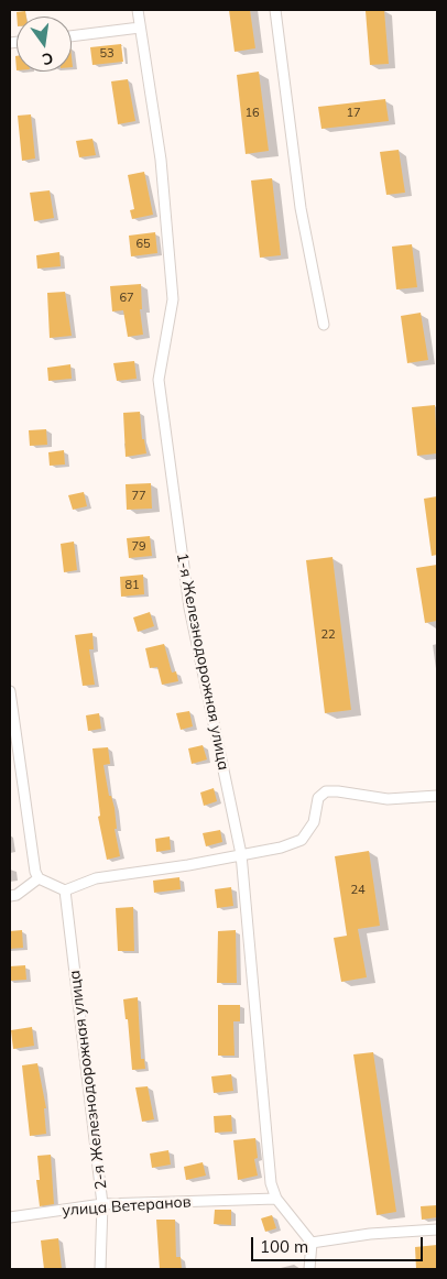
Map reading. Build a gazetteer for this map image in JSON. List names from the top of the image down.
{
  "streets": {
    "street": ["1-я Железнодорожная улица", "2-я Железнодорожная улица", "улица Ветеранов"]
  },
  "crossings": [
    ["1-я Железнодорожная улица", "улица Ветеранов"],
    ["2-я Железнодорожная улица", "улица Ветеранов"]
  ],
  "house_numbers": [
    "53",
    "16",
    "17",
    "65",
    "67",
    "77",
    "79",
    "81",
    "22",
    "24"
  ],
  "scale_bar": "100 m",
  "north": "bottom"
}
